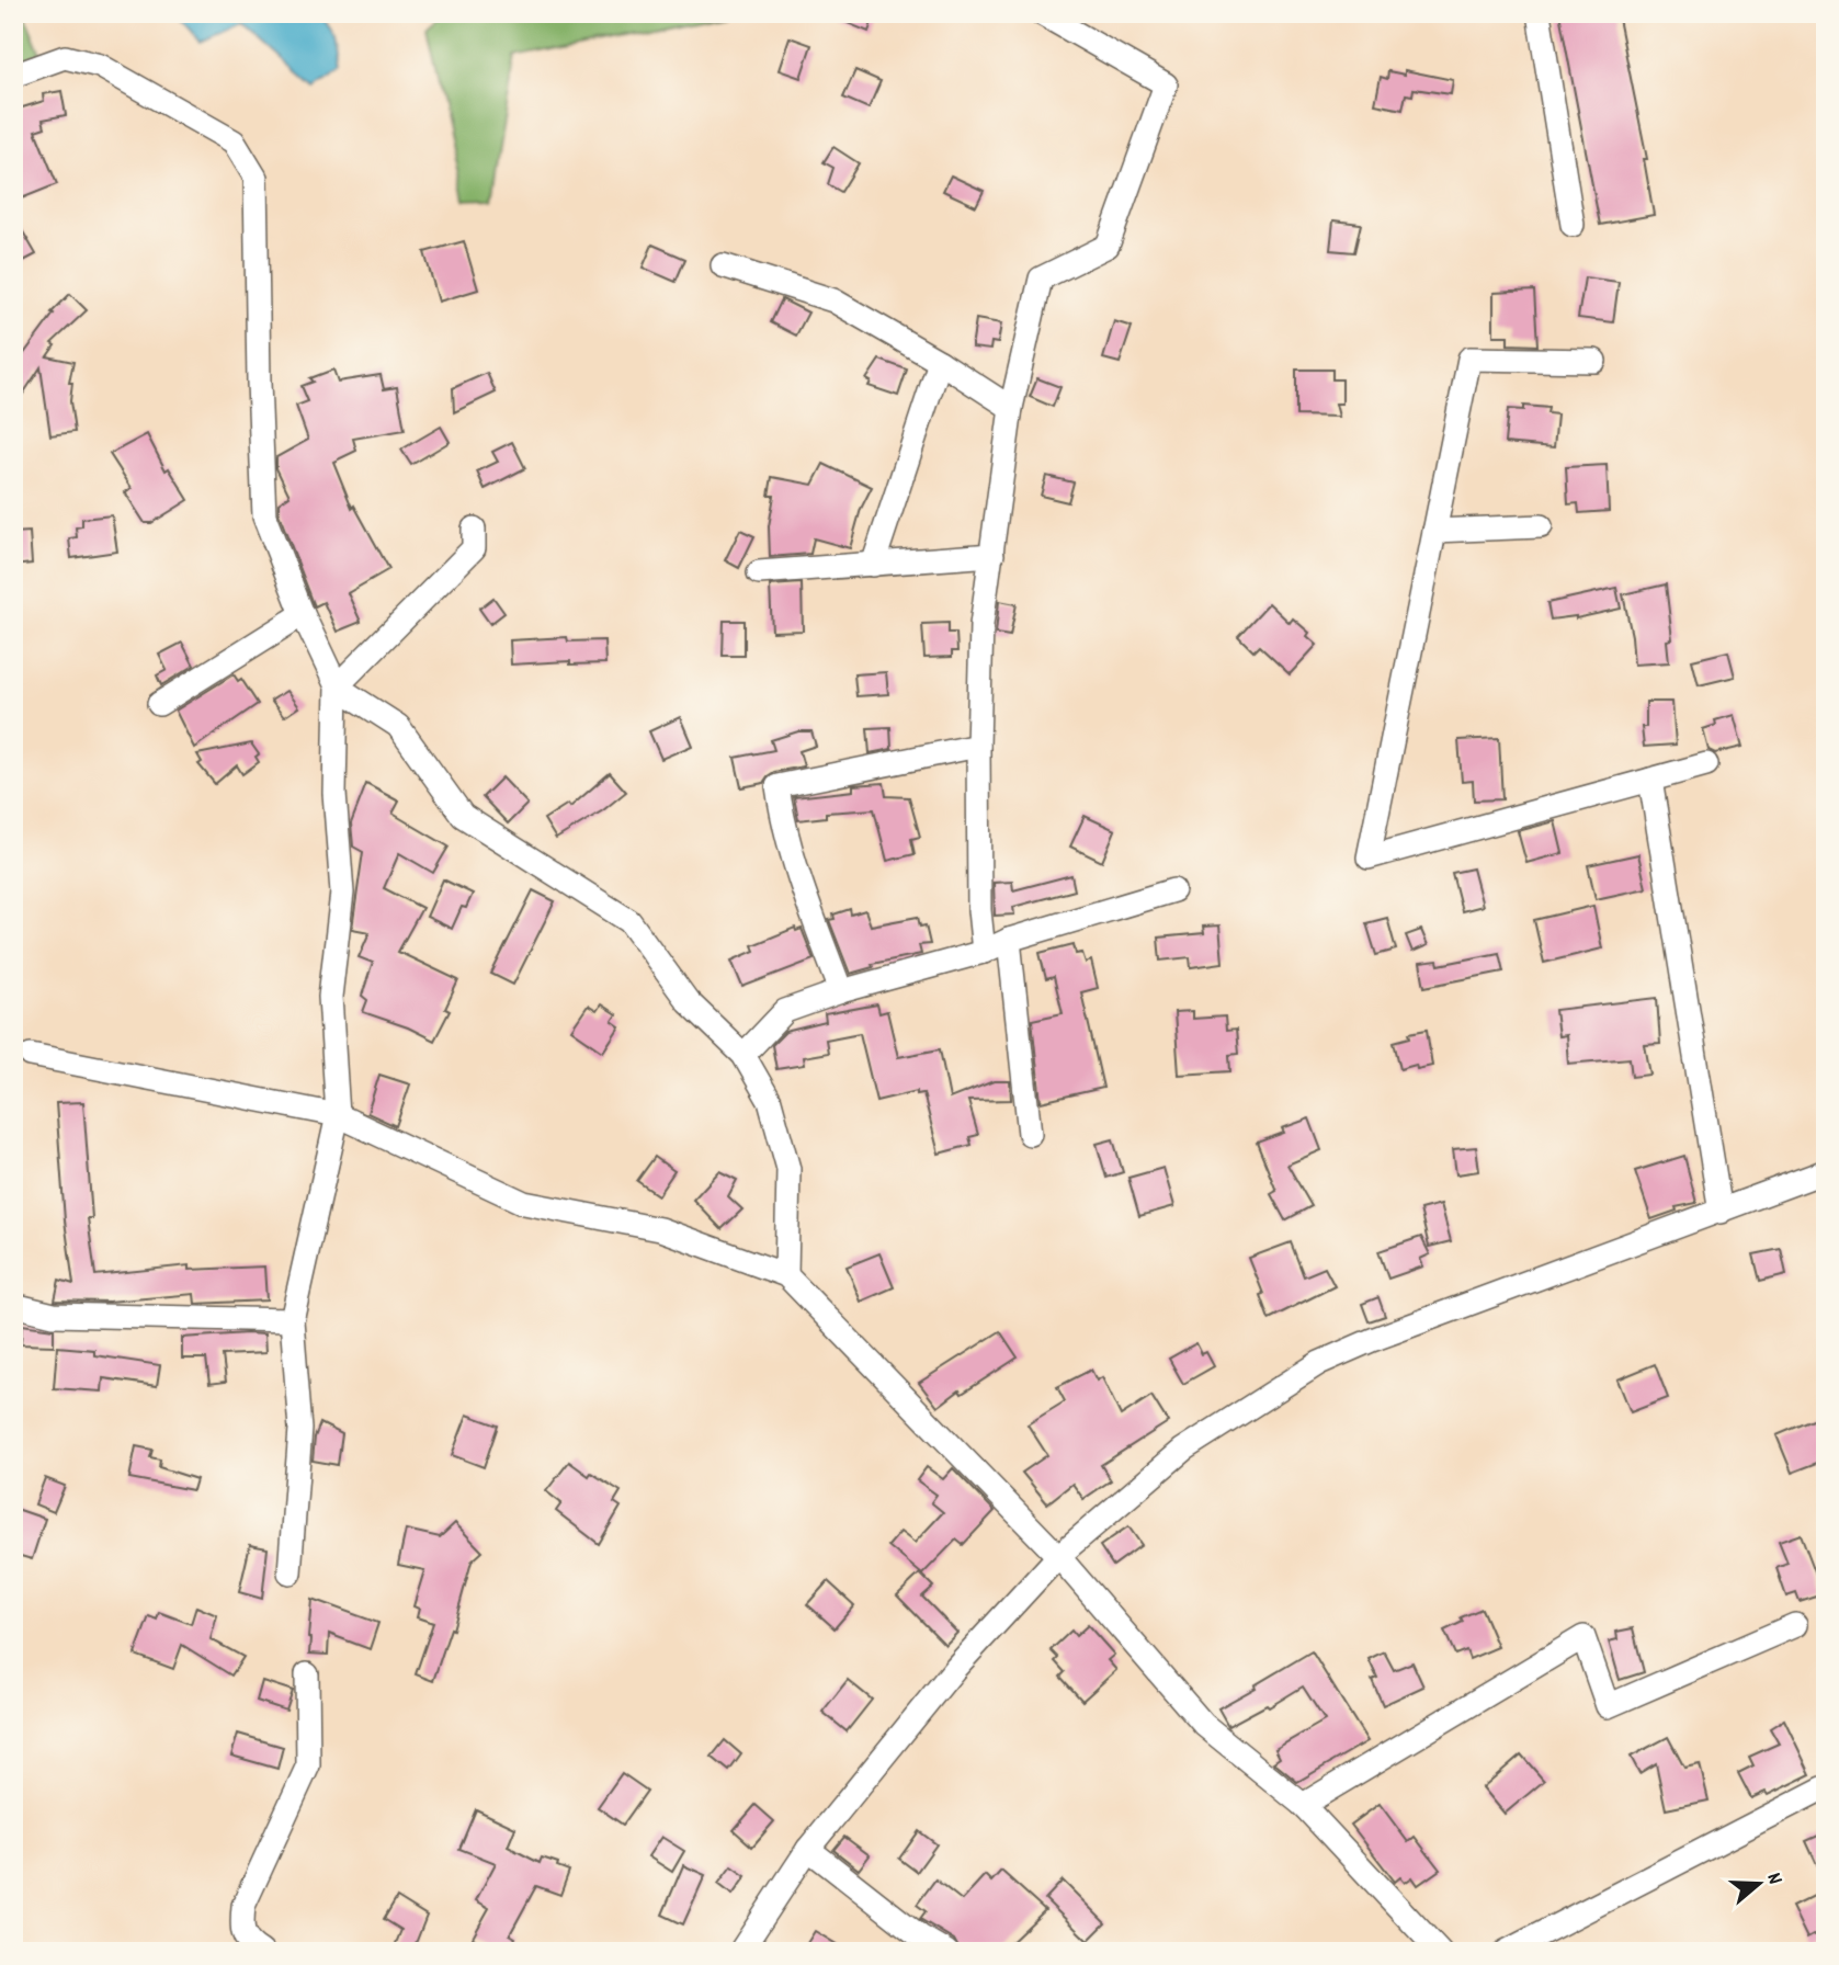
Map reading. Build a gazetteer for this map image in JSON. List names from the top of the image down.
{
  "north": "right"
}
